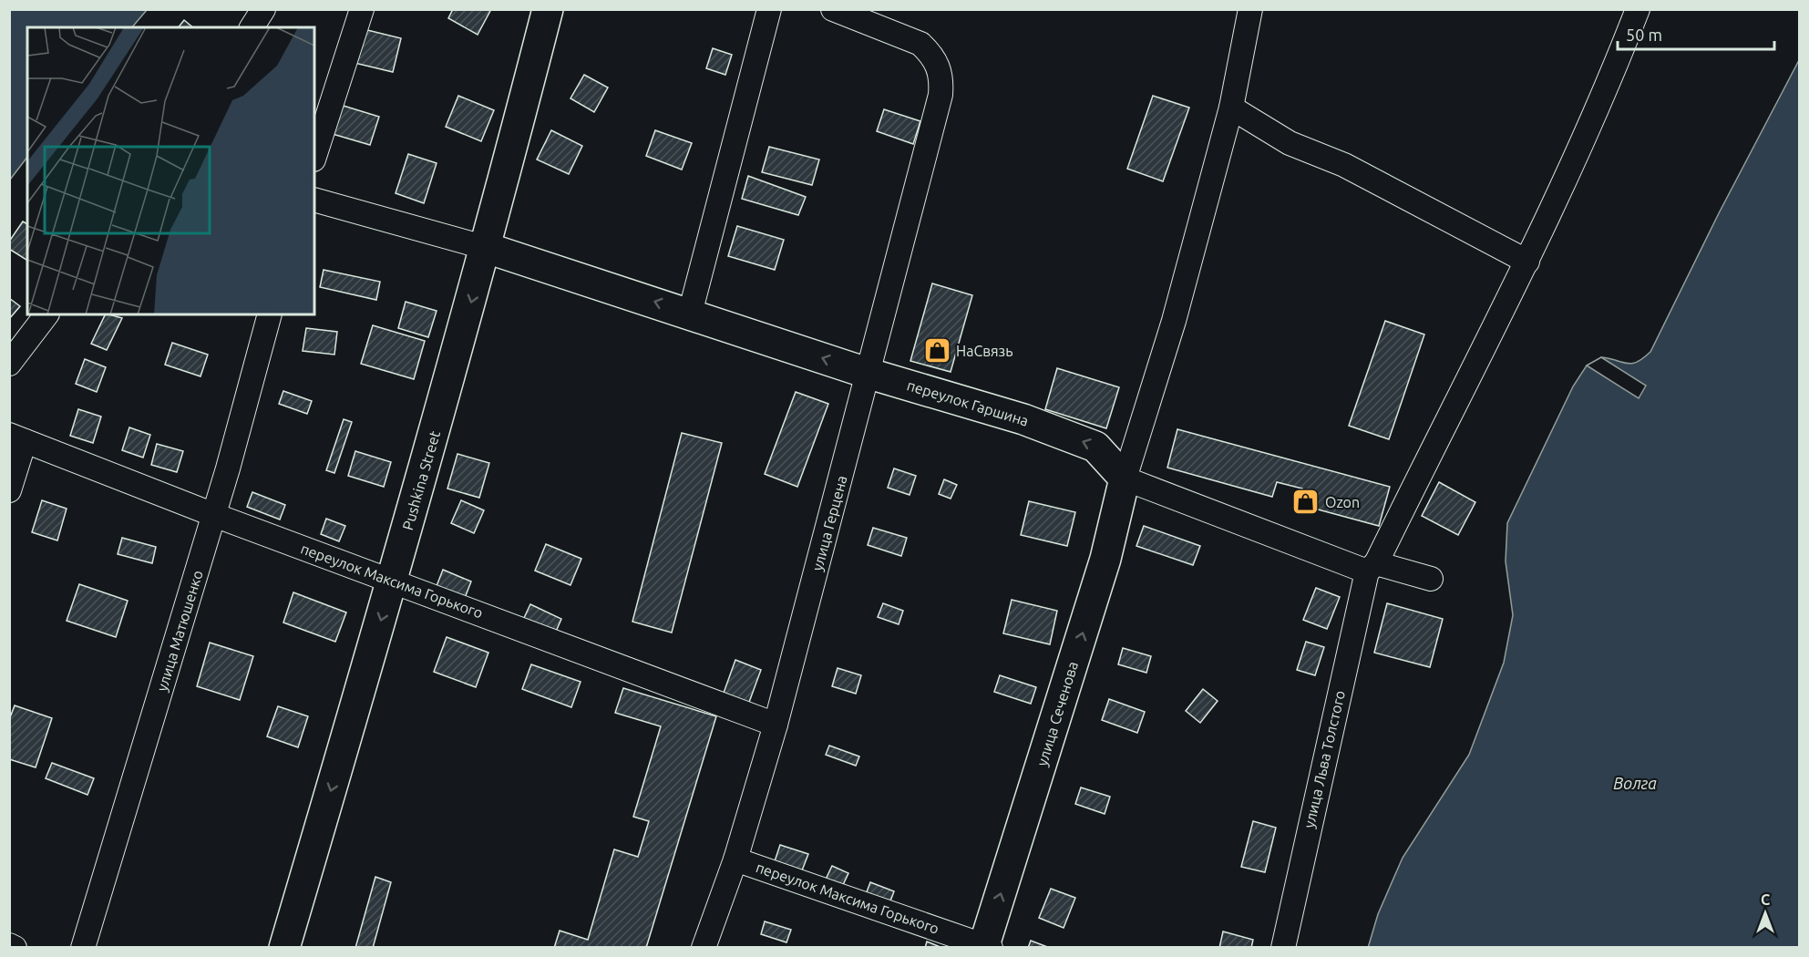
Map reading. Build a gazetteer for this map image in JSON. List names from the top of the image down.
{
  "streets": {
    "main road": ["переулок Гаршина", "Pushkina Street", "улица Сеченова"],
    "street": [
      "улица Герцена",
      "переулок Максима Горького",
      "улица Матюшенко",
      "улица Льва Толстого"
    ]
  },
  "crossings": [
    ["переулок Гаршина", "Pushkina Street"],
    ["переулок Гаршина", "улица Герцена"],
    ["переулок Гаршина", "улица Сеченова"],
    ["переулок Гаршина", "улица Льва Толстого"],
    ["Pushkina Street", "переулок Максима Горького"],
    ["улица Герцена", "переулок Максима Горького"],
    ["переулок Максима Горького", "улица Матюшенко"],
    ["переулок Максима Горького", "улица Сеченова"]
  ],
  "one_way": ["переулок Гаршина", "Pushkina Street", "улица Сеченова"],
  "water": ["Волга"],
  "places": {
    "shop": ["НаСвязь", "Ozon"]
  },
  "scale_bar": "50 m",
  "north": "top"
}
